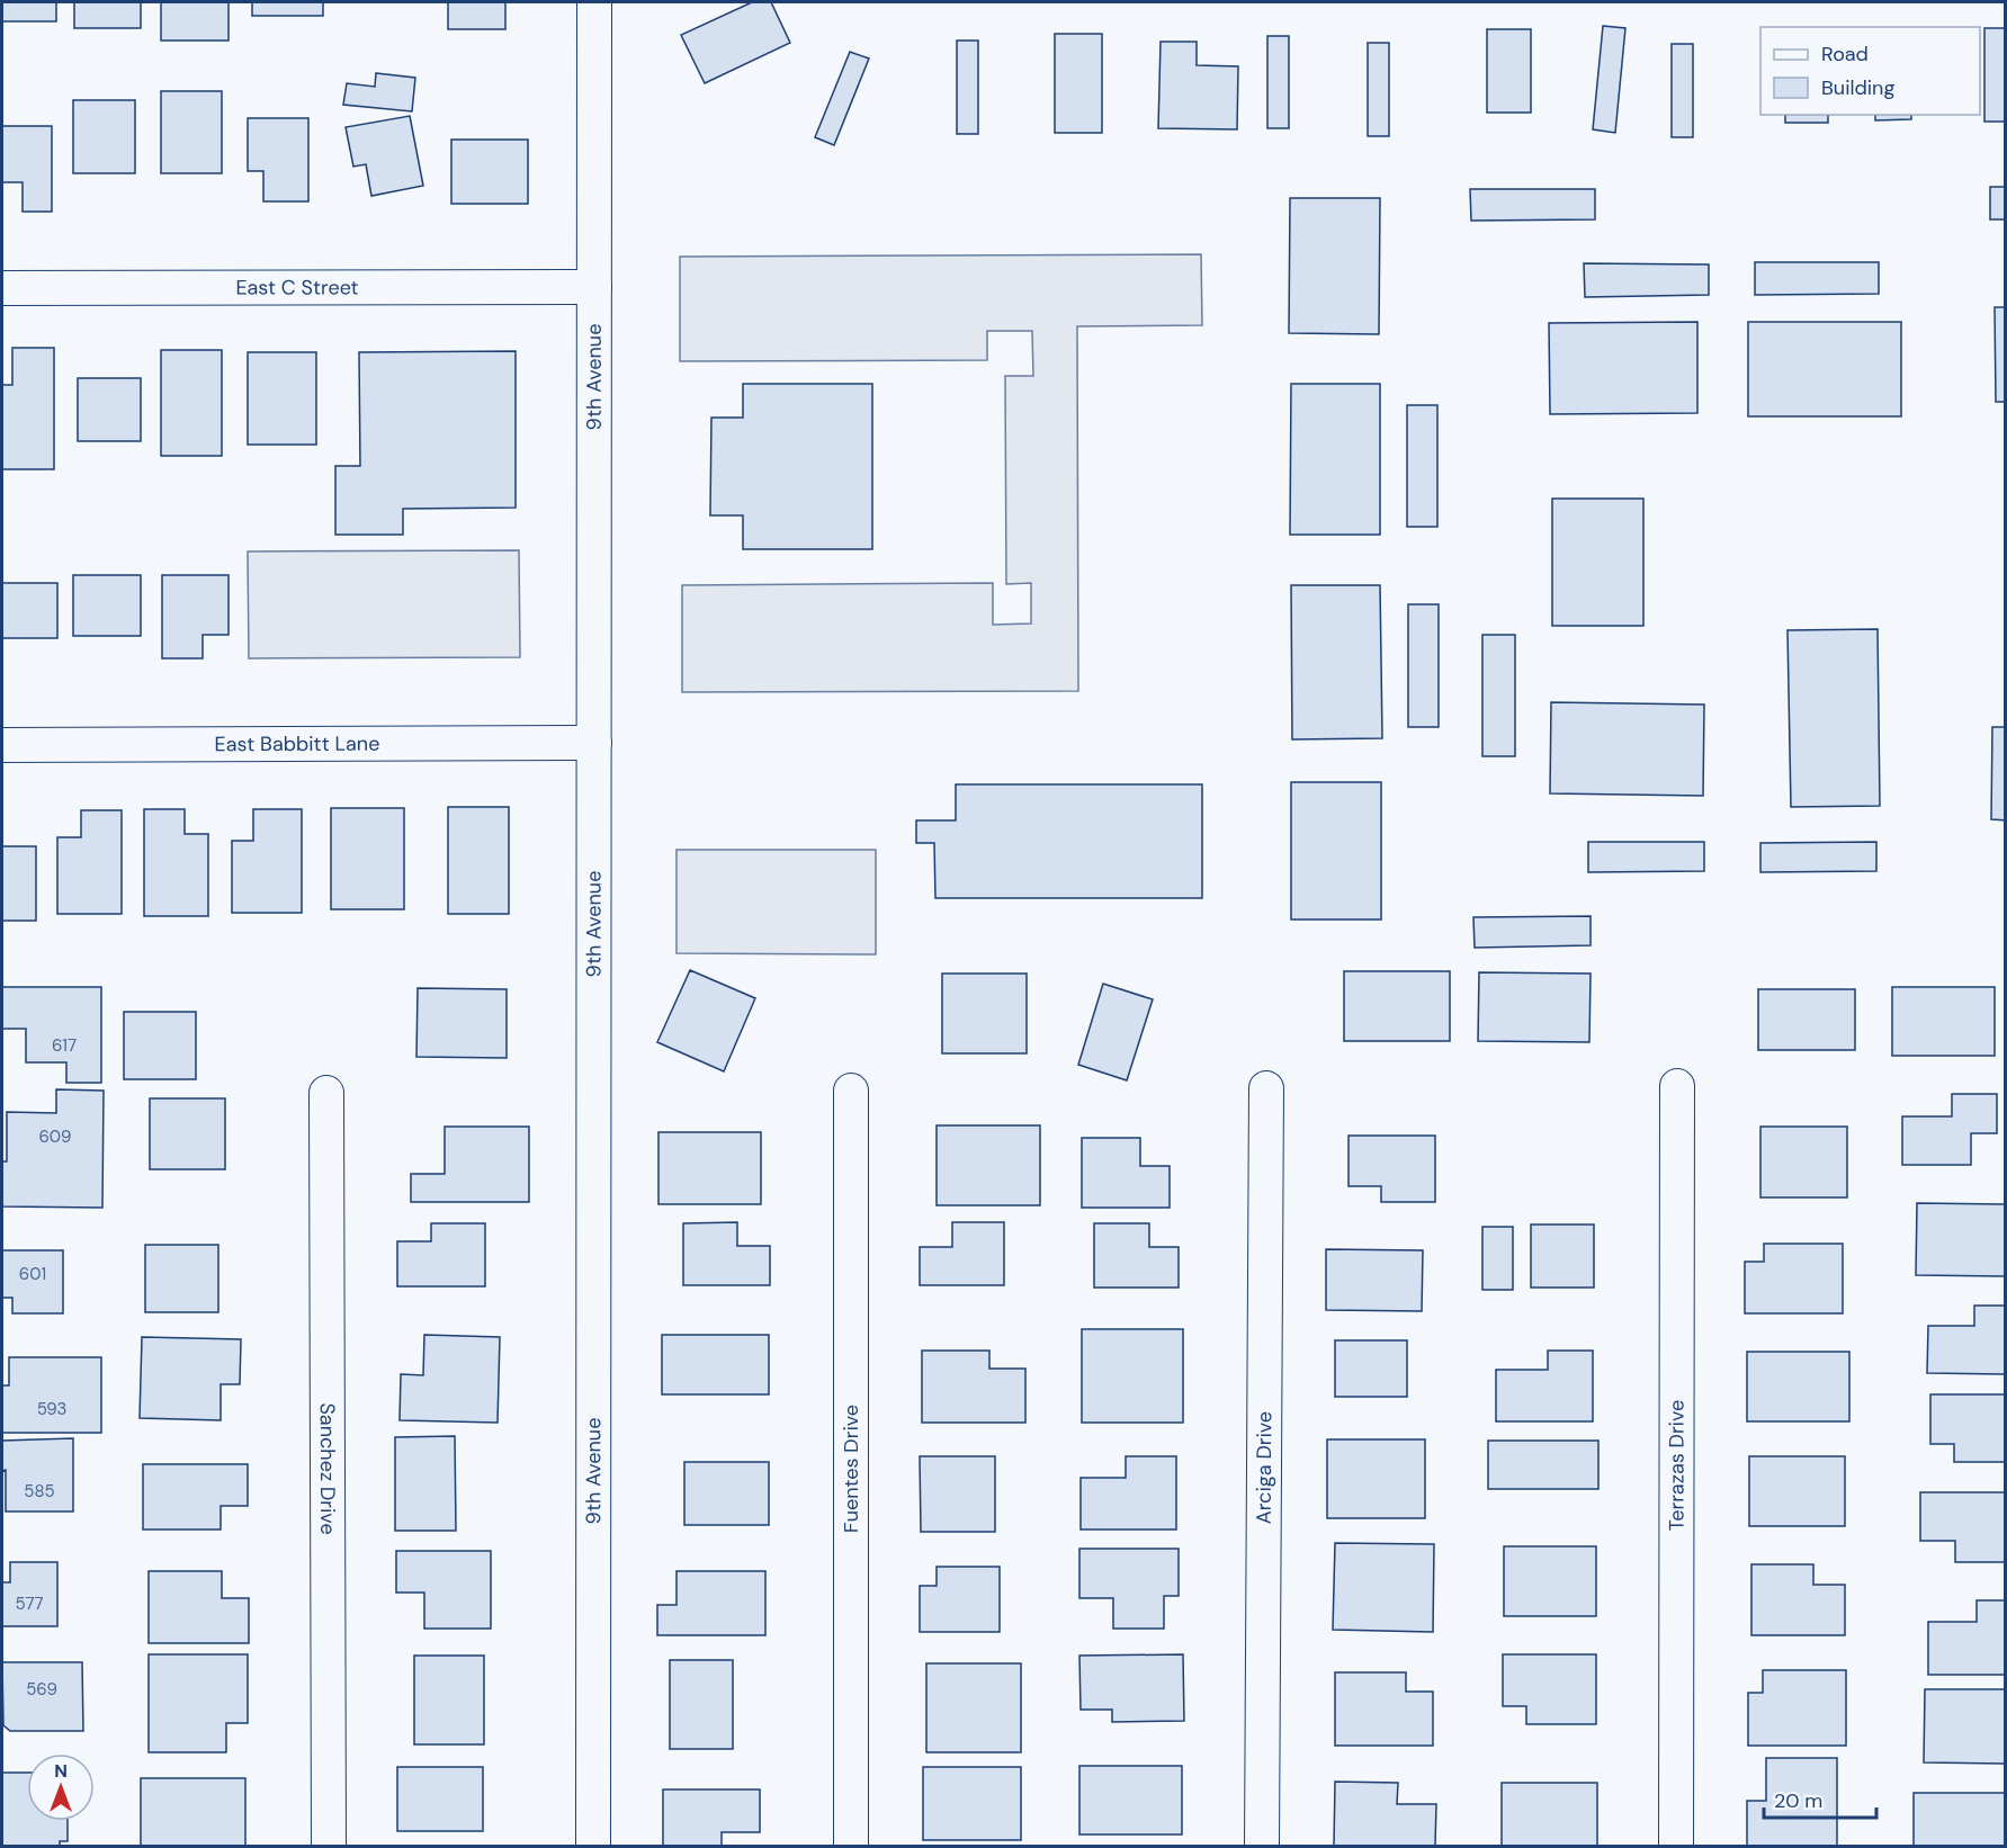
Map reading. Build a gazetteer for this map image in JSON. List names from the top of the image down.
{
  "streets": {
    "street": [
      "East C Street",
      "9th Avenue",
      "East Babbitt Lane",
      "Terrazas Drive",
      "Arciga Drive",
      "Fuentes Drive",
      "Sanchez Drive"
    ]
  },
  "crossings": [
    ["East C Street", "9th Avenue"],
    ["9th Avenue", "East Babbitt Lane"]
  ],
  "house_numbers": [
    "617",
    "609",
    "601",
    "593",
    "585",
    "577",
    "569"
  ],
  "legend": ["Road", "Building"],
  "scale_bar": "20 m",
  "north": "top"
}
